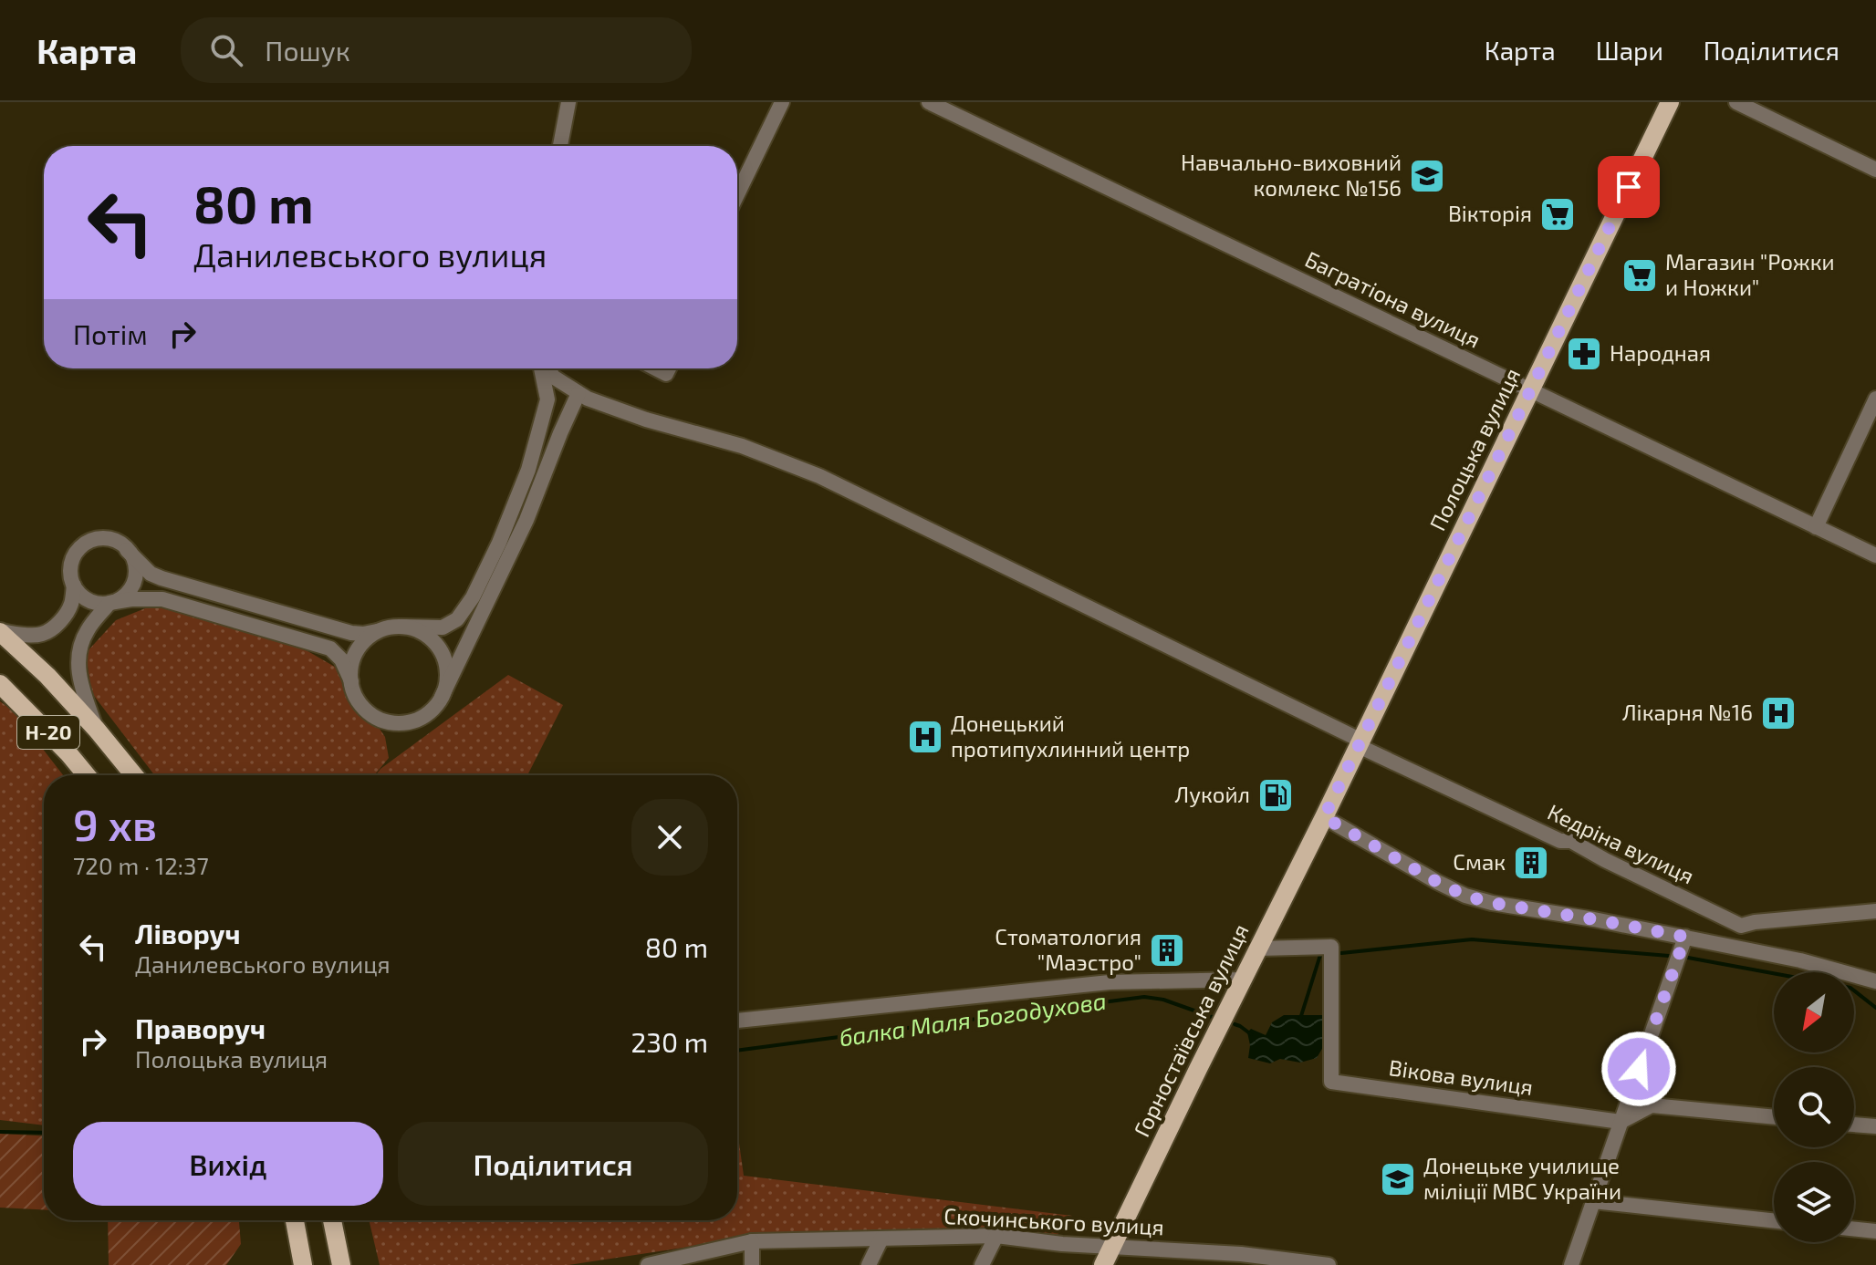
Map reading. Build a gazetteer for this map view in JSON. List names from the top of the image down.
{
  "streets": {
    "main road": ["Полоцька вулиця", "Н-20", "Горностаївська вулиця"],
    "street": [
      "Багратіона вулиця",
      "Кедріна вулиця",
      "Вікова вулиця",
      "Скочинського вулиця"
    ]
  },
  "crossings": [
    ["Багратіона вулиця", "Полоцька вулиця"],
    ["Полоцька вулиця", "Кедріна вулиця"],
    ["Полоцька вулиця", "Горностаївська вулиця"],
    ["Горностаївська вулиця", "Вікова вулиця"],
    ["Горностаївська вулиця", "Скочинського вулиця"]
  ],
  "water": ["балка Маля Богодухова"],
  "places": {
    "school or university": ["Навчально-виховний комлекс №156", "Донецьке училище міліції МВС України"],
    "supermarket": ["Вікторія", "Магазин \"Рожки и Ножки\""],
    "pharmacy": ["Народная"],
    "hospital": ["Лікарня №16", "Донецький протипухлинний центр"],
    "fuel station": ["Лукойл"],
    "building": ["Смак", "Стоматология \"Маэстро\""]
  },
  "north": "bottom left",
  "page": {
    "header": "Карта",
    "search": "Пошук",
    "nav": ["Карта", "Шари", "Поділитися"],
    "turn": ["80 m", "Данилевського вулиця"],
    "then": "Потім",
    "heading": ["9 хв", "720 m · 12:37"],
    "list": [
      {
        "name": "Ліворуч",
        "note": "Данилевського вулиця",
        "value": "80 m"
      },
      {
        "name": "Праворуч",
        "note": "Полоцька вулиця",
        "value": "230 m"
      }
    ],
    "buttons": ["Вихід", "Поділитися"]
  }
}
